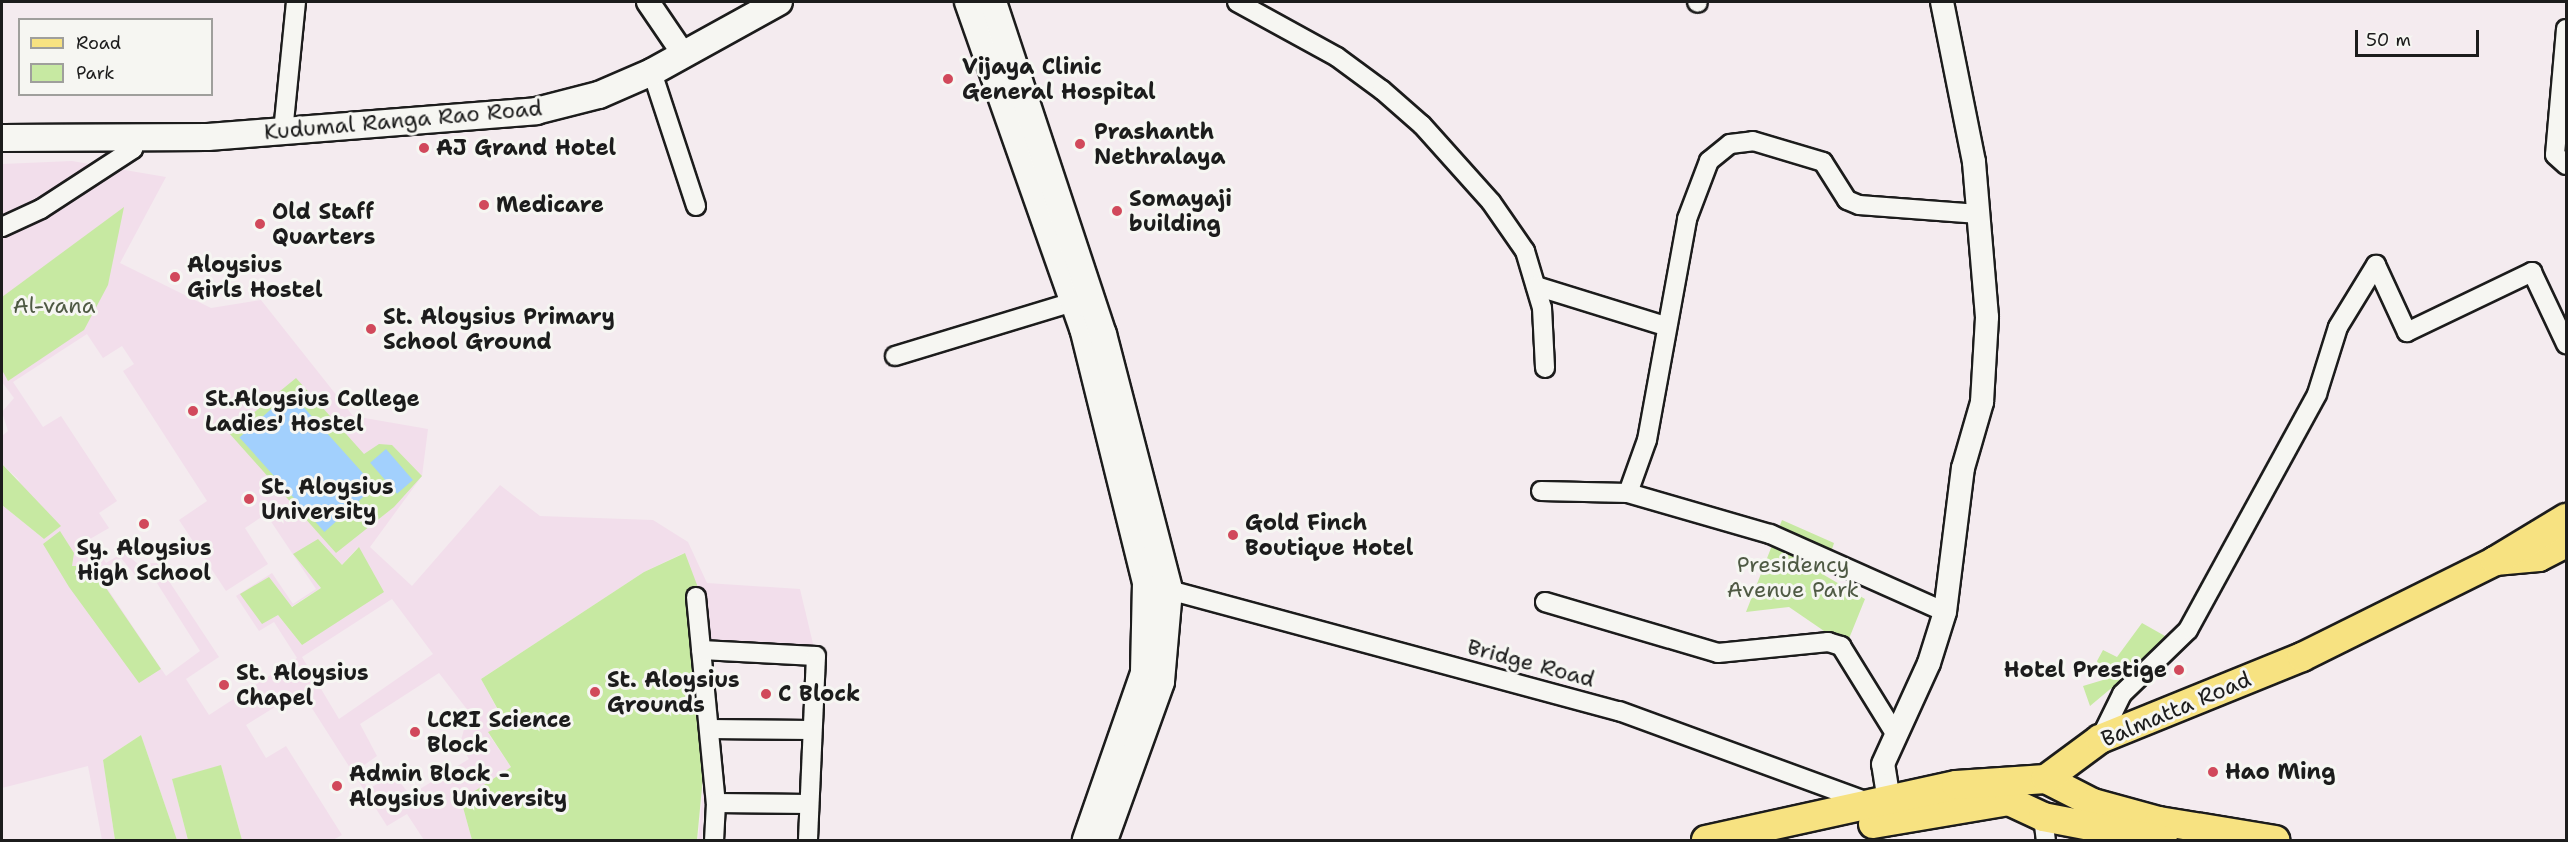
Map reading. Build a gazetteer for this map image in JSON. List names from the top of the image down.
{
  "streets": {
    "main road": ["Kudumal Ranga Rao Road", "Balmatta Road"],
    "street": ["Bridge Road"]
  },
  "parks": ["Al-vana", "Presidency Avenue Park"],
  "places": [
    "Vijaya Clinic General Hospital",
    "Prashanth Nethralaya",
    "AJ Grand Hotel",
    "Medicare",
    "Somayaji building",
    "Old Staff Quarters",
    "Aloysius Girls Hostel",
    "St. Aloysius Primary School Ground",
    "St.Aloysius College Ladies' Hostel",
    "St. Aloysius University",
    "Sy. Aloysius High School",
    "Gold Finch Boutique Hotel",
    "Hotel Prestige",
    "St. Aloysius Chapel",
    "St. Aloysius Grounds",
    "C Block",
    "LCRI Science Block",
    "Hao Ming",
    "Admin Block - Aloysius University"
  ],
  "legend": ["Road", "Park"],
  "scale_bar": "50 m"
}
